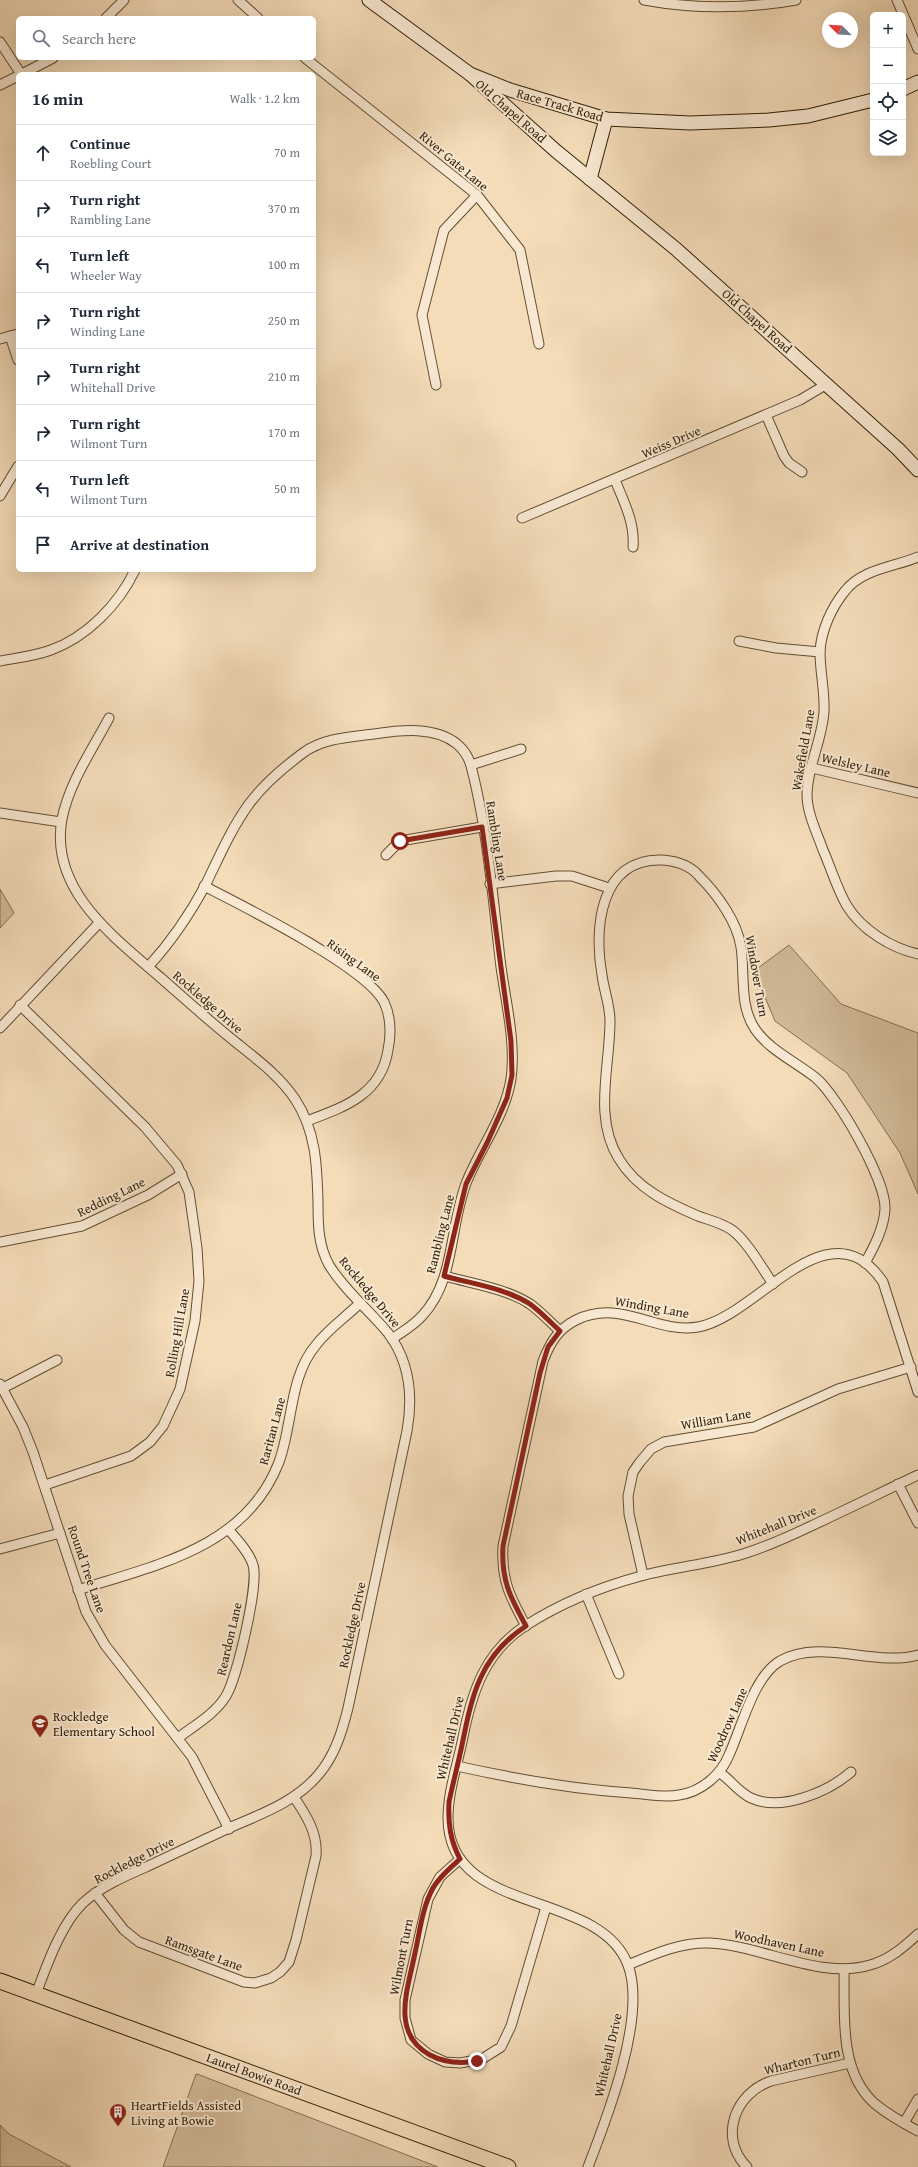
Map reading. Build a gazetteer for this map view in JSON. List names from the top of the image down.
{
  "streets": {
    "main road": ["Laurel Bowie Road"],
    "street": [
      "Race Track Road",
      "Old Chapel Road",
      "River Gate Lane",
      "Weiss Drive",
      "Wakefield Lane",
      "Welsley Lane",
      "Rambling Lane",
      "Rising Lane",
      "Windover Turn",
      "Rockledge Drive",
      "Redding Lane",
      "Winding Lane",
      "Rolling Hill Lane",
      "William Lane",
      "Raritan Lane",
      "Whitehall Drive",
      "Round Tree Lane",
      "Reardon Lane",
      "Woodrow Lane",
      "Woodhaven Lane",
      "Ramsgate Lane",
      "Wilmont Turn",
      "Wharton Turn"
    ]
  },
  "crossings": [
    ["Race Track Road", "Old Chapel Road"],
    ["Old Chapel Road", "Weiss Drive"],
    ["Wakefield Lane", "Welsley Lane"],
    ["Rambling Lane", "Rising Lane"],
    ["Rambling Lane", "Rockledge Drive"],
    ["Rising Lane", "Rockledge Drive"],
    ["Windover Turn", "Winding Lane"],
    ["Rockledge Drive", "Raritan Lane"],
    ["Rockledge Drive", "Round Tree Lane"],
    ["Rockledge Drive", "Ramsgate Lane"],
    ["Rockledge Drive", "Laurel Bowie Road"],
    ["Redding Lane", "Rolling Hill Lane"],
    ["Winding Lane", "William Lane"],
    ["Winding Lane", "Whitehall Drive"],
    ["Rolling Hill Lane", "Round Tree Lane"],
    ["William Lane", "Whitehall Drive"],
    ["Raritan Lane", "Round Tree Lane"],
    ["Raritan Lane", "Reardon Lane"],
    ["Whitehall Drive", "Woodrow Lane"],
    ["Whitehall Drive", "Woodhaven Lane"],
    ["Whitehall Drive", "Wilmont Turn"],
    ["Round Tree Lane", "Reardon Lane"]
  ],
  "places": {
    "school or university": ["Rockledge Elementary School"],
    "building": ["HeartFields Assisted Living at Bowie"]
  },
  "north": "top left",
  "page": {
    "map_buttons": ["+", "−"],
    "search": "Search here",
    "heading": ["16 min", "Walk · 1.2 km"],
    "list": [
      ["Continue", "Roebling Court", "70 m"],
      ["Turn right", "Rambling Lane", "370 m"],
      ["Turn left", "Wheeler Way", "100 m"],
      ["Turn right", "Winding Lane", "250 m"],
      ["Turn right", "Whitehall Drive", "210 m"],
      ["Turn right", "Wilmont Turn", "170 m"],
      ["Turn left", "Wilmont Turn", "50 m"],
      "Arrive at destination"
    ]
  }
}
